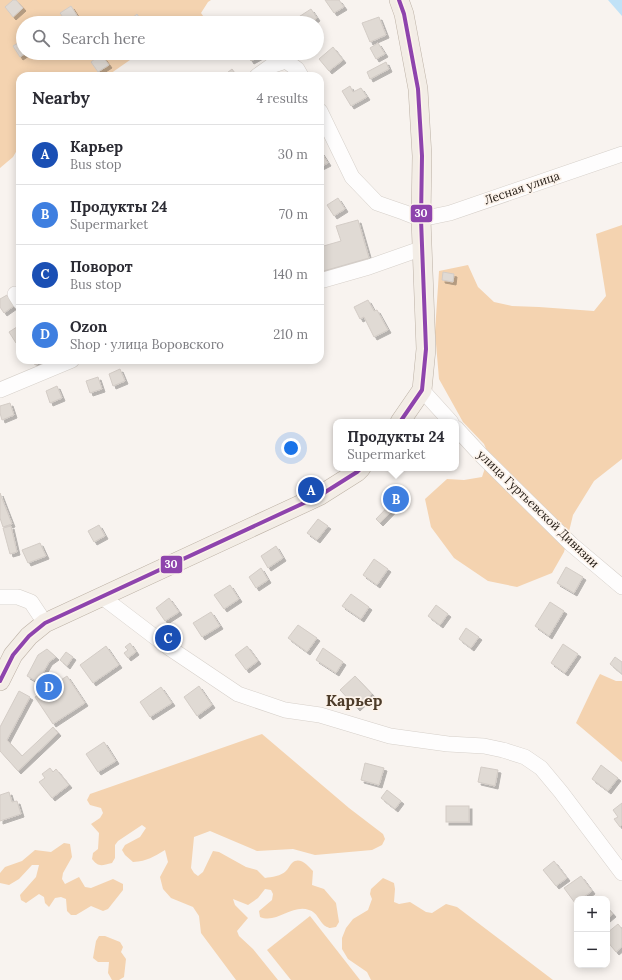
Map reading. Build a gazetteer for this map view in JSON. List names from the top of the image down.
{
  "streets": {
    "street": ["Лесная улица", "улица Гуртьевской Дивизии"]
  },
  "districts": ["Карьер"],
  "lines": ["transit line 30"],
  "page": {
    "search": "Search here",
    "heading": ["Nearby", "4 results"],
    "list": [
      {
        "mark": "A",
        "name": "Карьер",
        "note": "Bus stop",
        "value": "30 m"
      },
      {
        "mark": "B",
        "name": "Продукты 24",
        "note": "Supermarket",
        "value": "70 m"
      },
      {
        "mark": "C",
        "name": "Поворот",
        "note": "Bus stop",
        "value": "140 m"
      },
      {
        "mark": "D",
        "name": "Ozon",
        "note": "Shop · улица Воровского",
        "value": "210 m"
      }
    ],
    "popup": ["Продукты 24", "Supermarket"],
    "pins": [
      "A",
      "B",
      "C",
      "D"
    ],
    "map_buttons": ["+", "−"]
  }
}
